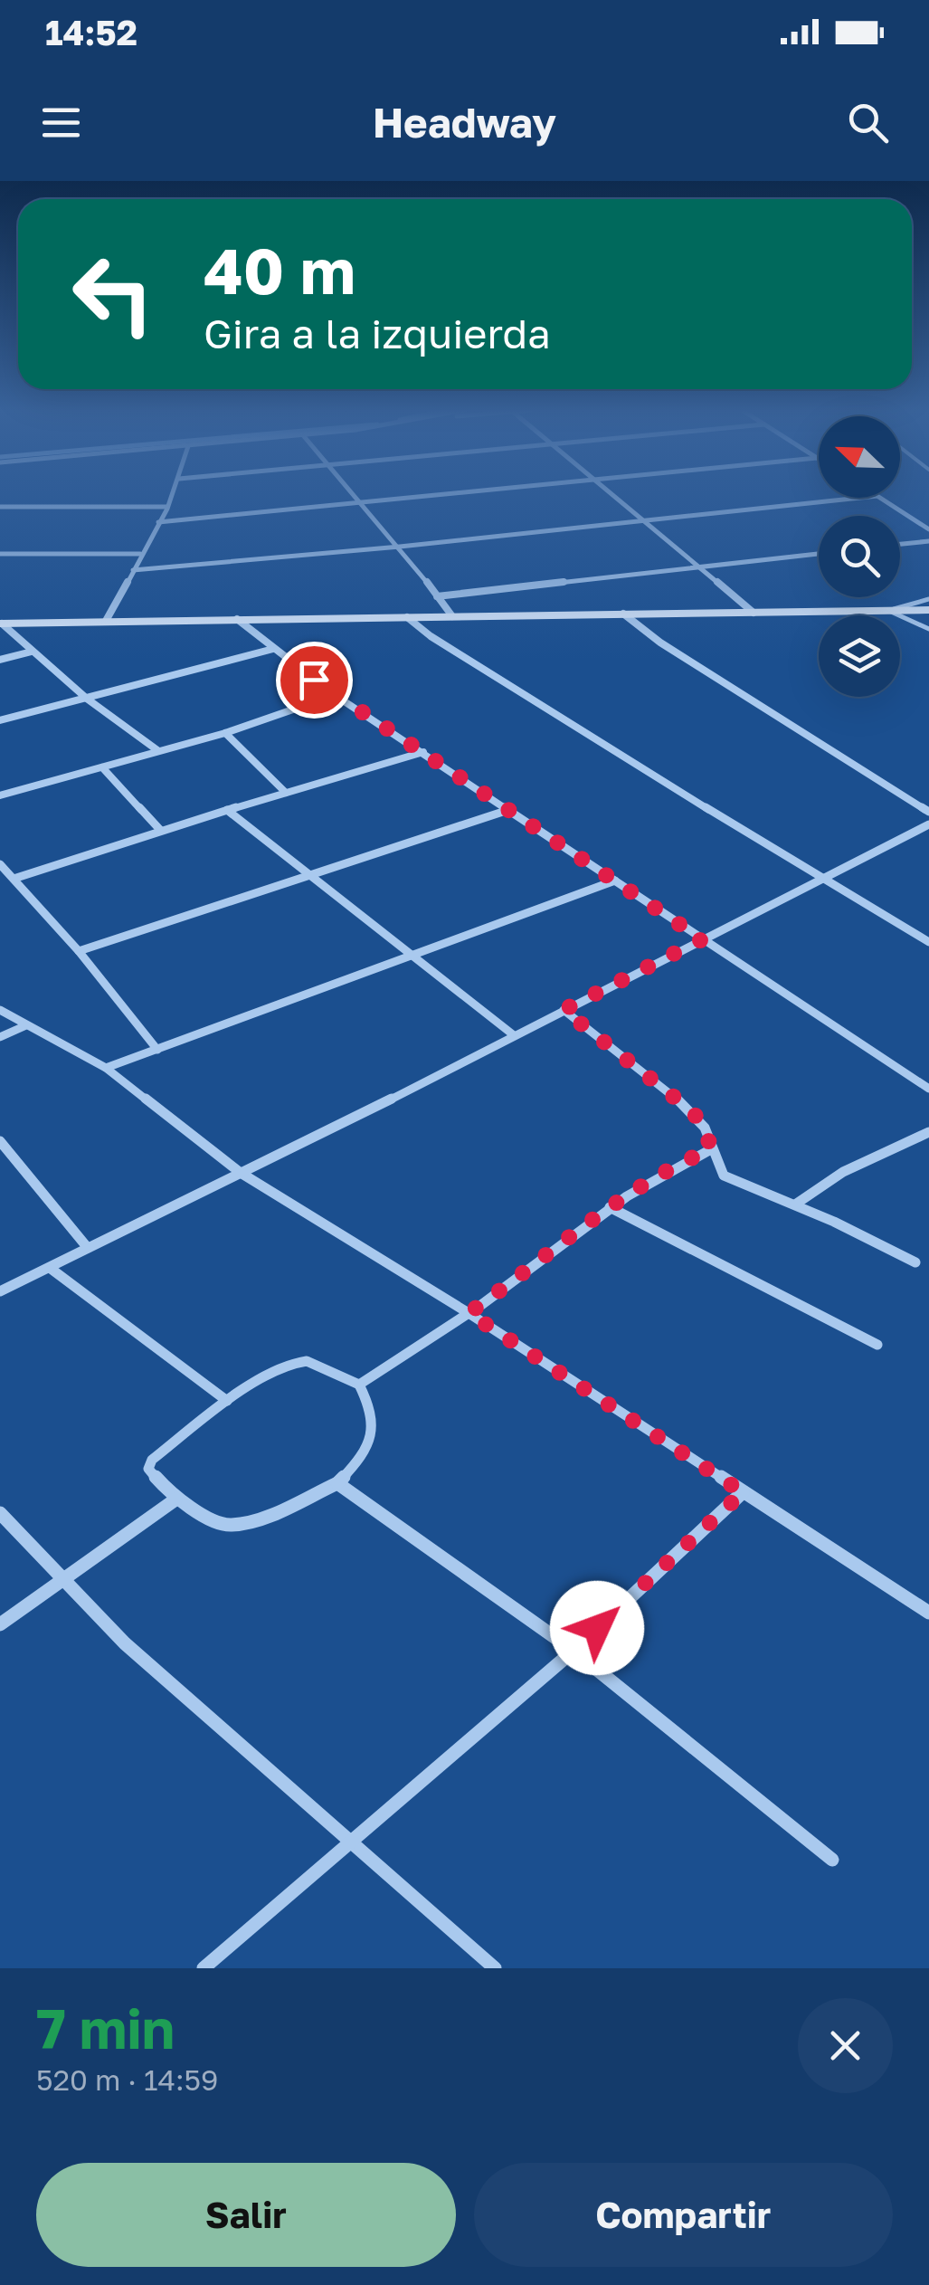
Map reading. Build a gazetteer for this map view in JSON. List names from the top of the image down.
{
  "north": "top left",
  "page": {
    "status": "14:52",
    "header": "Headway",
    "turn": ["40 m", "Gira a la izquierda"],
    "heading": ["7 min", "520 m · 14:59"],
    "buttons": ["Salir", "Compartir"]
  }
}
